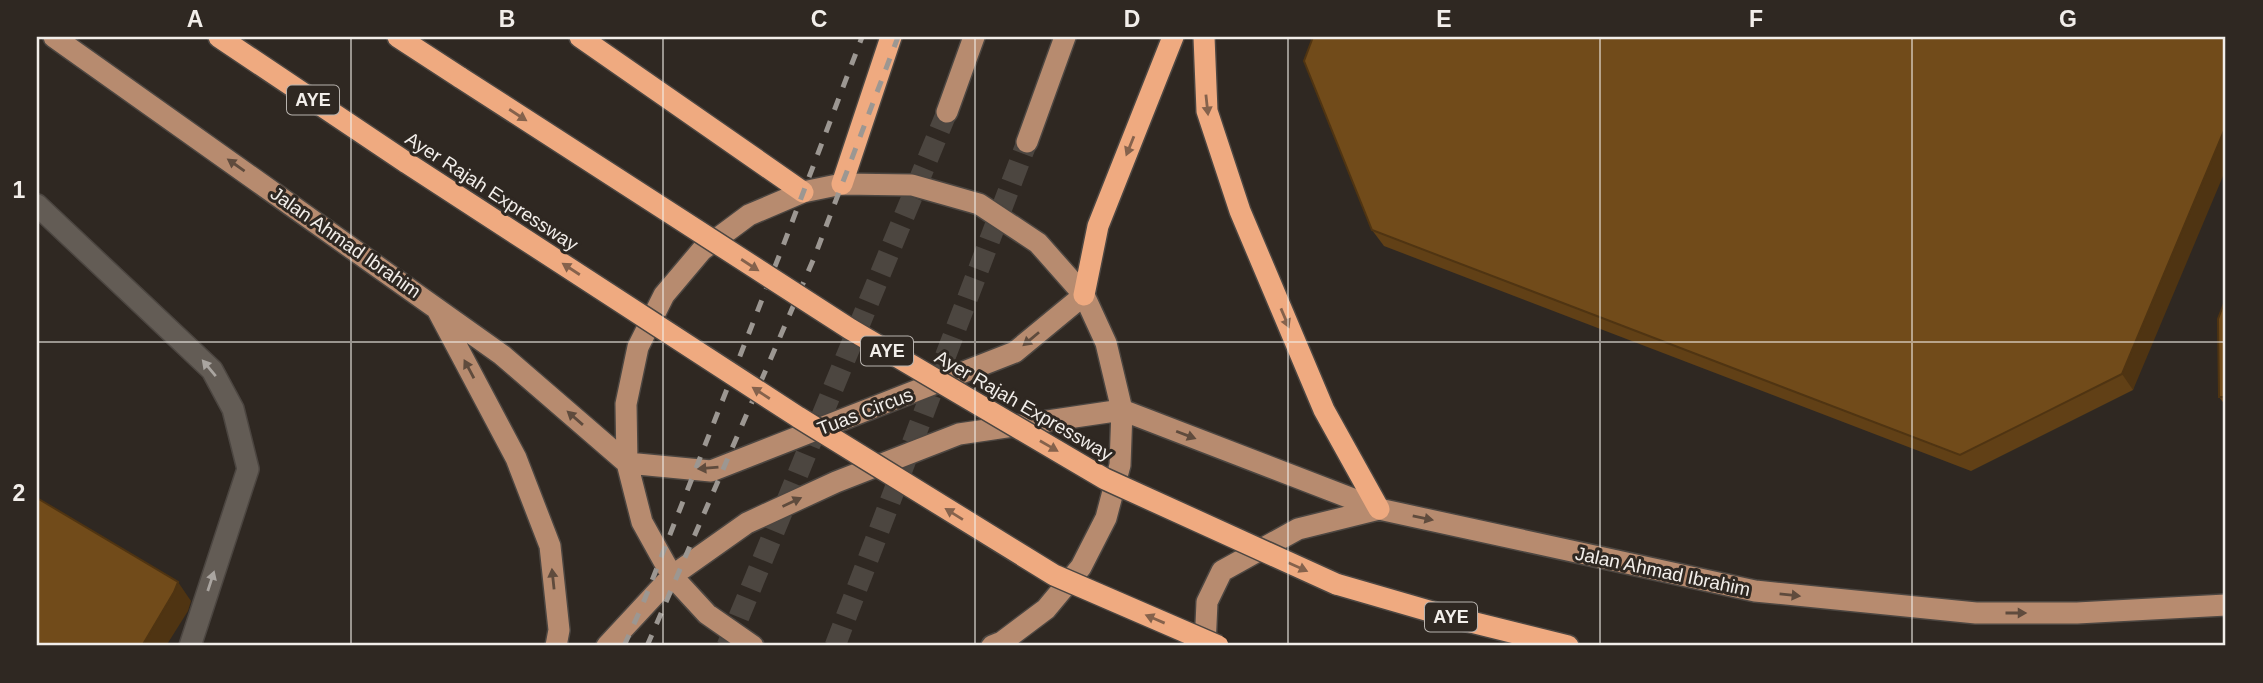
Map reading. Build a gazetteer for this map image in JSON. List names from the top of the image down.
{
  "streets": {
    "highway": ["AYE", "Ayer Rajah Expressway"],
    "main road": ["Jalan Ahmad Ibrahim", "Tuas Circus"]
  },
  "crossings": [
    ["Jalan Ahmad Ibrahim", "Tuas Circus"]
  ],
  "grid": {
    "columns": [
      "A",
      "B",
      "C",
      "D",
      "E",
      "F",
      "G"
    ],
    "rows": ["1", "2"]
  }
}
